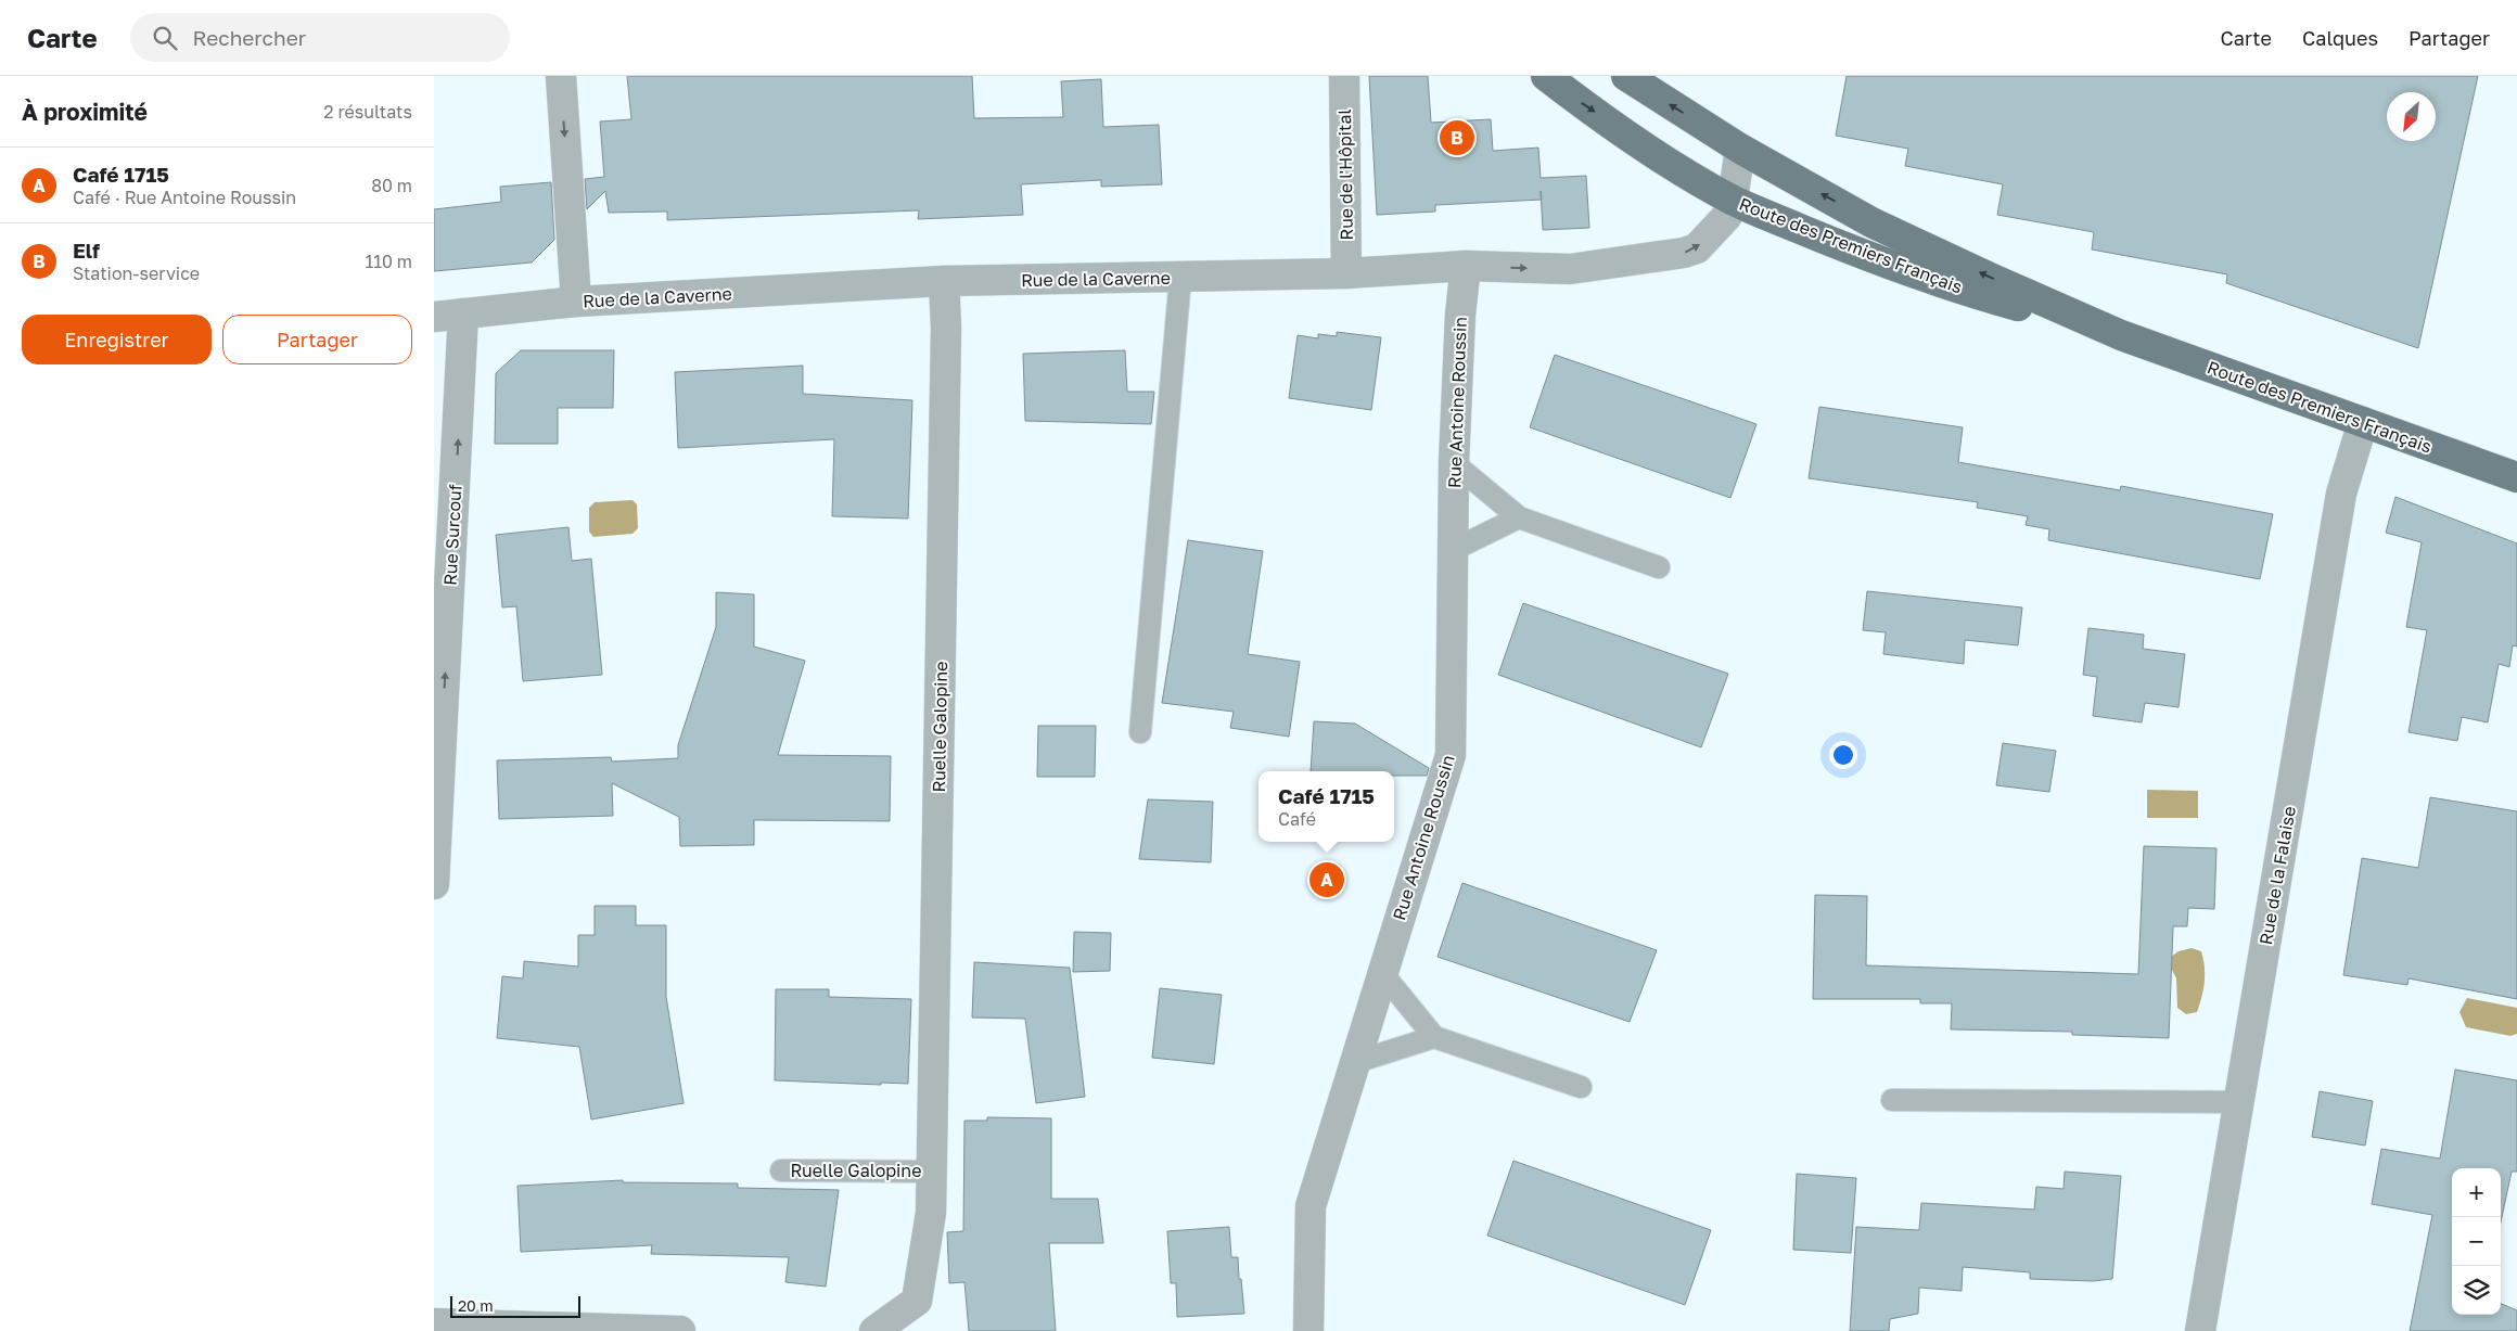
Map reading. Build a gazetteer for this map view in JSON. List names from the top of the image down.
{
  "streets": {
    "main road": ["Route des Premiers Français"],
    "street": [
      "Rue de l'Hôpital",
      "Rue de la Caverne",
      "Rue Antoine Roussin",
      "Rue Surcouf",
      "Ruelle Galopine",
      "Rue de la Falaise"
    ]
  },
  "crossings": [
    ["Rue de l'Hôpital", "Rue de la Caverne"],
    ["Route des Premiers Français", "Rue de la Caverne"],
    ["Route des Premiers Français", "Rue de la Falaise"],
    ["Rue de la Caverne", "Rue Antoine Roussin"],
    ["Rue de la Caverne", "Rue Surcouf"],
    ["Rue de la Caverne", "Ruelle Galopine"]
  ],
  "one_way": ["Rue Surcouf"],
  "scale_bar": "20 m",
  "north": "bottom left",
  "page": {
    "header": "Carte",
    "search": "Rechercher",
    "nav": ["Carte", "Calques", "Partager"],
    "heading": ["À proximité", "2 résultats"],
    "pins": ["B", "A"],
    "list": [
      {
        "mark": "A",
        "name": "Café 1715",
        "note": "Café · Rue Antoine Roussin",
        "value": "80 m"
      },
      {
        "mark": "B",
        "name": "Elf",
        "note": "Station-service",
        "value": "110 m"
      }
    ],
    "buttons": ["Enregistrer", "Partager"],
    "popup": ["Café 1715", "Café"],
    "map_buttons": ["+", "−"],
    "scale": "20 m"
  }
}
